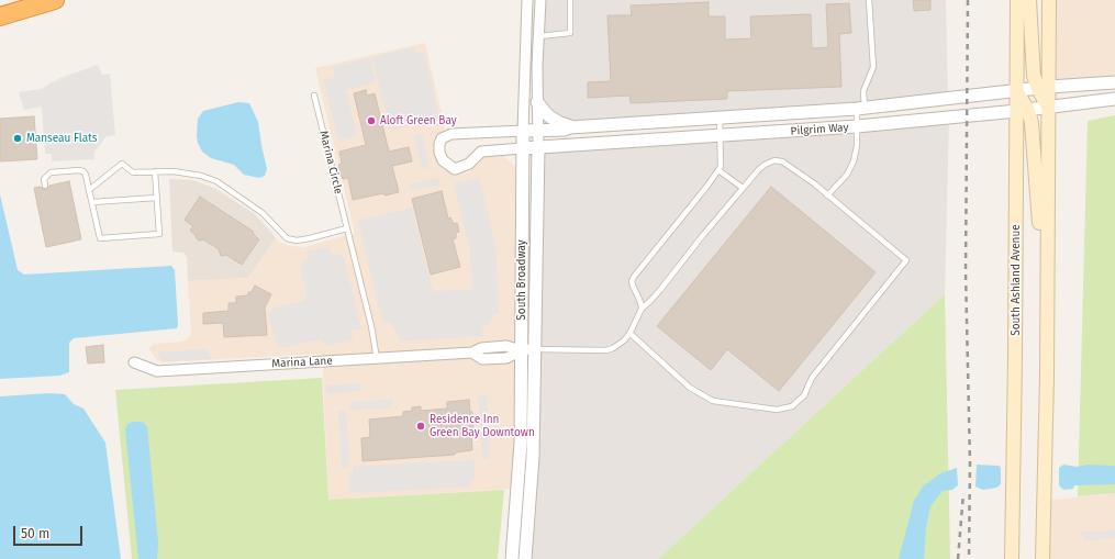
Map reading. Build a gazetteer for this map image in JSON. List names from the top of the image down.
{
  "streets": {
    "main road": ["South Ashland Avenue"],
    "street": ["Pilgrim Way", "South Broadway", "Marina Lane"],
    "lane": ["Marina Circle"]
  },
  "crossings": [
    ["Pilgrim Way", "South Broadway"],
    ["Pilgrim Way", "South Ashland Avenue"],
    ["Marina Circle", "Marina Lane"],
    ["South Broadway", "Marina Lane"]
  ],
  "places": ["Aloft Green Bay", "Manseau Flats", "Residence Inn Green Bay Downtown"],
  "scale_bar": "50 m"
}
